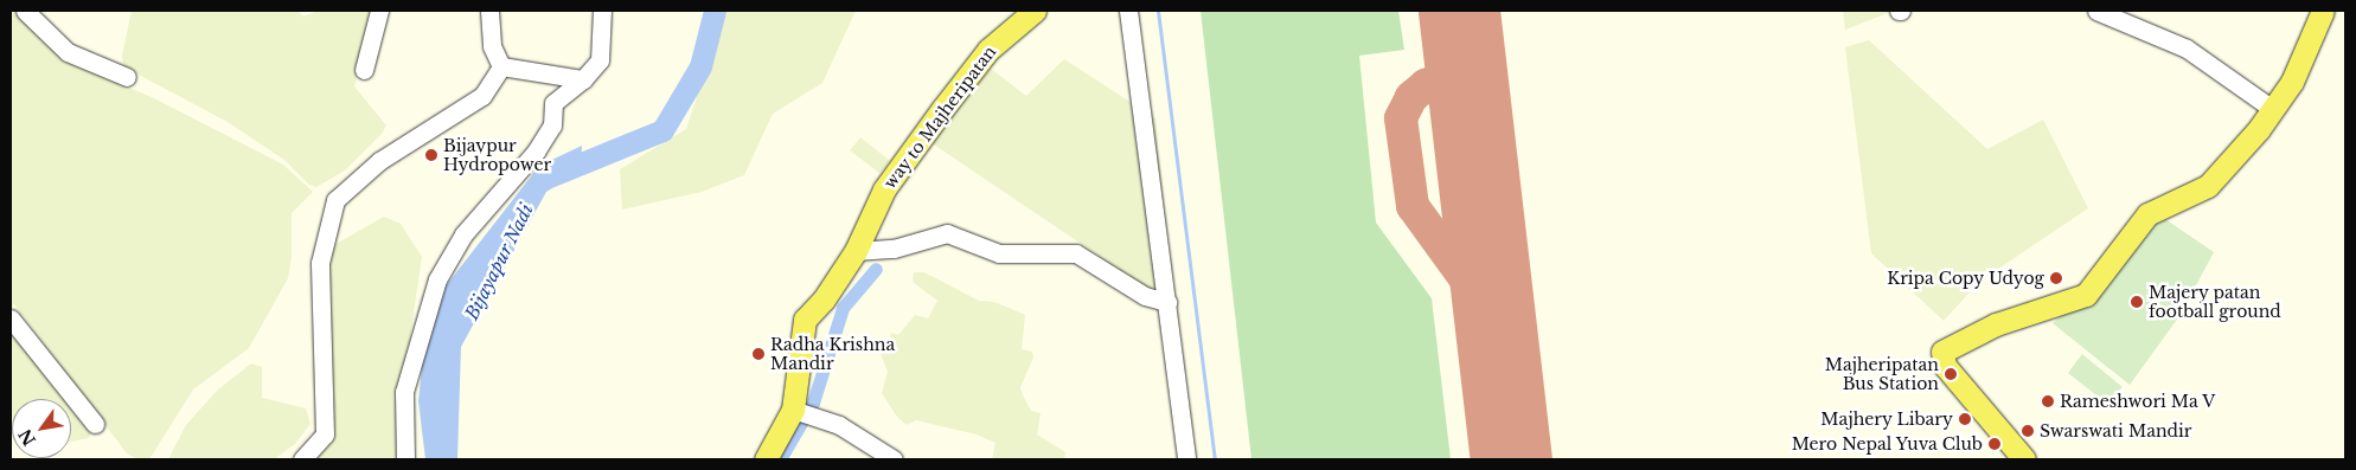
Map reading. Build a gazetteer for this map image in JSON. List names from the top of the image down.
{
  "streets": {
    "main road": ["way to Majheripatan"]
  },
  "water": ["Bijayapur Nadi"],
  "places": [
    "Bijaypur Hydropower",
    "Kripa Copy Udyog",
    "Majery patan football ground",
    "Radha Krishna Mandir",
    "Majheripatan Bus Station",
    "Rameshwori Ma V",
    "Majhery Libary",
    "Swarswati Mandir",
    "Mero Nepal Yuva Club"
  ],
  "north": "bottom left"
}
